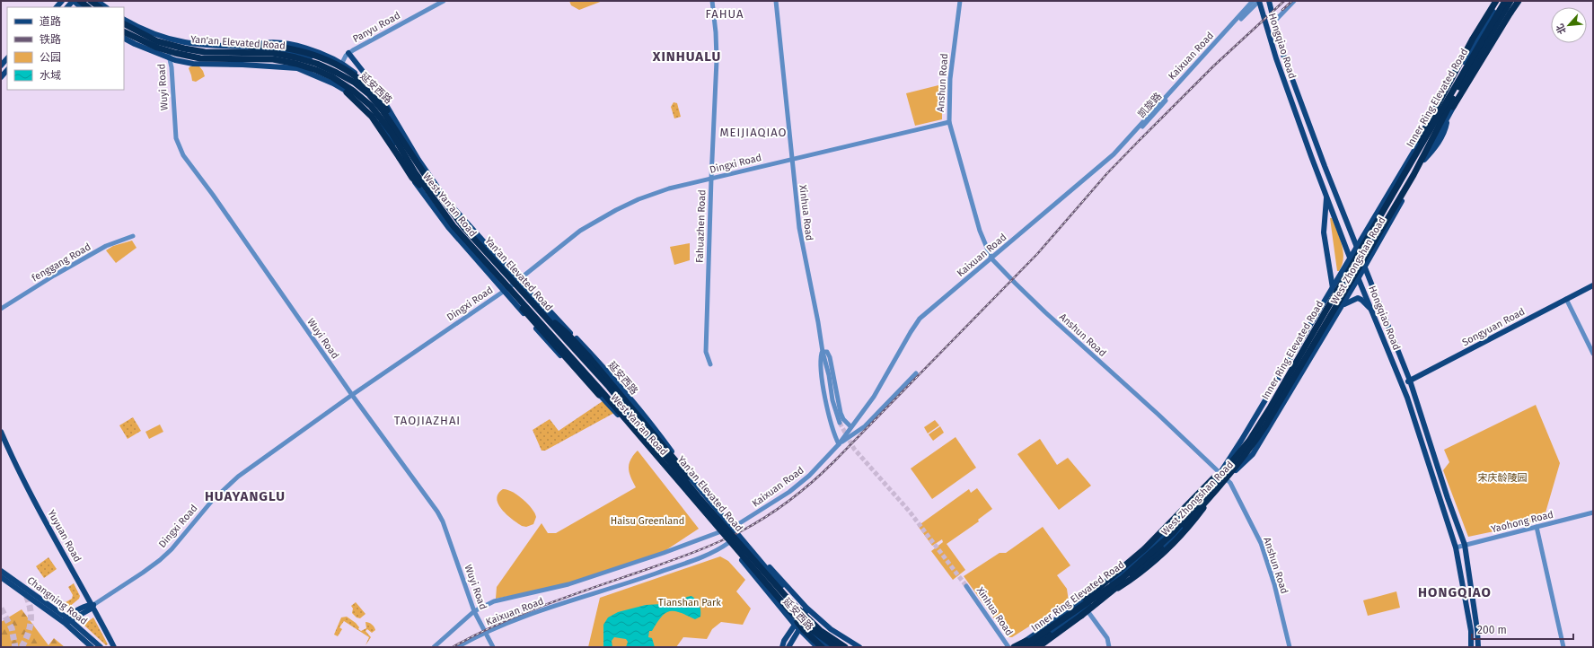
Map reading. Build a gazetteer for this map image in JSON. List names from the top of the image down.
{
  "streets": {
    "highway": ["Yan'an Elevated Road", "Inner Ring Elevated Road"],
    "main road": [
      "Hongqiao Road",
      "延安西路",
      "Dingxi Road",
      "West Yan'an Road",
      "West Zhongshan Road",
      "Songyuan Road",
      "Yuyuan Road",
      "Changning Road"
    ],
    "street": [
      "Panyu Road",
      "Kaixuan Road",
      "Anshun Road",
      "Wuyi Road",
      "凯旋路",
      "Xinhua Road",
      "Fahuazhen Road",
      "fenggang Road",
      "Yaohong Road"
    ]
  },
  "crossings": [
    ["Panyu Road", "延安西路"],
    ["Panyu Road", "West Yan'an Road"],
    ["Yan'an Elevated Road", "延安西路"],
    ["Yan'an Elevated Road", "West Yan'an Road"],
    ["Hongqiao Road", "凯旋路"],
    ["Hongqiao Road", "West Zhongshan Road"],
    ["Hongqiao Road", "Songyuan Road"],
    ["Hongqiao Road", "Yaohong Road"],
    ["Kaixuan Road", "Anshun Road"],
    ["Kaixuan Road", "Wuyi Road"],
    ["Kaixuan Road", "West Yan'an Road"],
    ["Anshun Road", "Dingxi Road"],
    ["Anshun Road", "West Zhongshan Road"],
    ["Wuyi Road", "Dingxi Road"],
    ["Wuyi Road", "West Yan'an Road"],
    ["延安西路", "West Yan'an Road"],
    ["Inner Ring Elevated Road", "West Zhongshan Road"],
    ["Dingxi Road", "West Yan'an Road"],
    ["Dingxi Road", "Xinhua Road"],
    ["Dingxi Road", "Fahuazhen Road"],
    ["Dingxi Road", "Yuyuan Road"],
    ["Dingxi Road", "Changning Road"]
  ],
  "districts": [
    "FAHUA",
    "XINHUALU",
    "MEIJIAQIAO",
    "TAOJIAZHAI",
    "HUAYANGLU",
    "HONGQIAO"
  ],
  "parks": ["宋庆龄陵园", "Haisu Greenland", "Tianshan Park"],
  "legend": [
    "道路",
    "铁路",
    "公园",
    "水域"
  ],
  "scale_bar": "200 m",
  "north": "bottom left"
}
